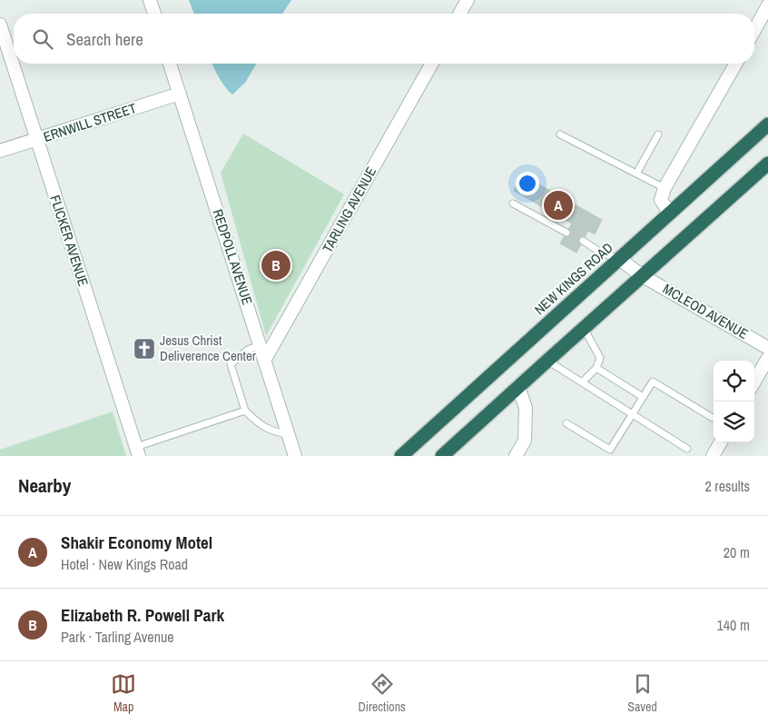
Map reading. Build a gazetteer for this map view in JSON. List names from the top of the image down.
{
  "streets": {
    "highway": ["NEW KINGS ROAD"],
    "street": [
      "ERNWILL STREET",
      "TARLING AVENUE",
      "FLICKER AVENUE",
      "REDPOLL AVENUE",
      "MCLEOD AVENUE"
    ]
  },
  "crossings": [
    ["ERNWILL STREET", "FLICKER AVENUE"],
    ["ERNWILL STREET", "REDPOLL AVENUE"],
    ["TARLING AVENUE", "REDPOLL AVENUE"],
    ["NEW KINGS ROAD", "MCLEOD AVENUE"]
  ],
  "places": {
    "church": ["Jesus Christ Deliverence Center"]
  },
  "page": {
    "search": "Search here",
    "pins": ["A", "B"],
    "heading": ["Nearby", "2 results"],
    "list": [
      {
        "mark": "A",
        "name": "Shakir Economy Motel",
        "note": "Hotel · New Kings Road",
        "value": "20 m"
      },
      {
        "mark": "B",
        "name": "Elizabeth R. Powell Park",
        "note": "Park · Tarling Avenue",
        "value": "140 m"
      }
    ],
    "nav": ["Map", "Directions", "Saved"]
  }
}
